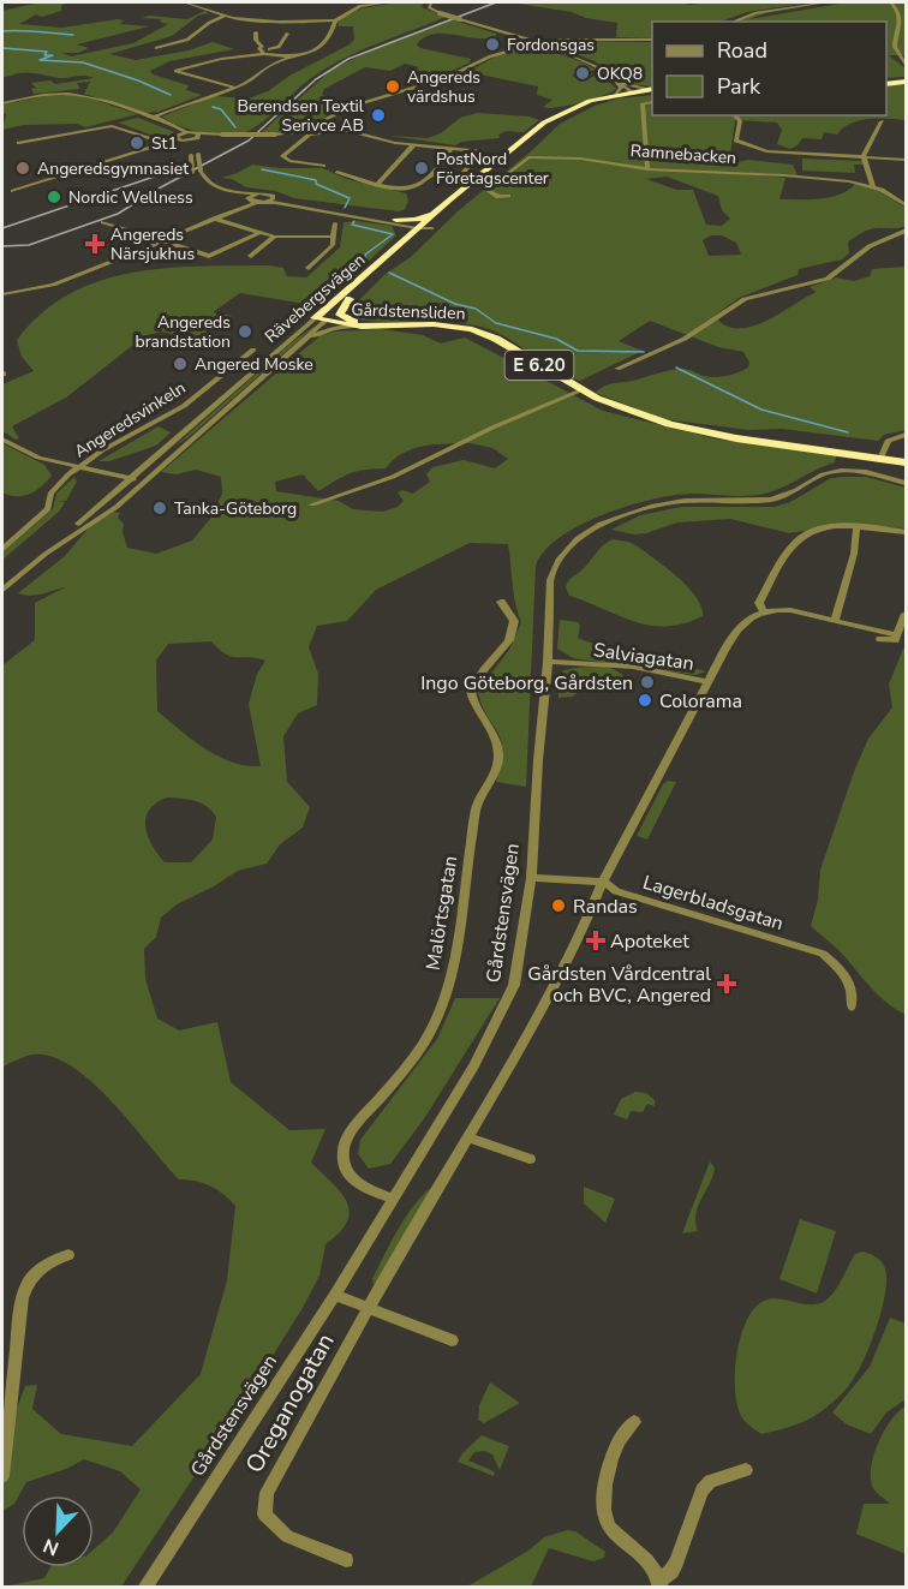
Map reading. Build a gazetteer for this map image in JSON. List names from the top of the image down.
{
  "streets": {
    "highway": ["Rävebergsvägen", "Gårdstensliden", "E 6.20"],
    "street": [
      "Ramnebacken",
      "Angeredsvinkeln",
      "Salviagatan",
      "Lagerbladsgatan",
      "Malörtsgatan",
      "Gårdstensvägen",
      "Oreganogatan"
    ]
  },
  "crossings": [
    ["Rävebergsvägen", "Gårdstensliden"],
    ["Rävebergsvägen", "E 6.20"],
    ["Gårdstensliden", "E 6.20"],
    ["Salviagatan", "Gårdstensvägen"],
    ["Salviagatan", "Oreganogatan"],
    ["Lagerbladsgatan", "Gårdstensvägen"],
    ["Lagerbladsgatan", "Oreganogatan"],
    ["Malörtsgatan", "Gårdstensvägen"]
  ],
  "places": {
    "other": [
      "Fordonsgas",
      "OKQ8",
      "Angereds värdshus",
      "Berendsen Textil Serivce AB",
      "St1",
      "Angeredsgymnasiet",
      "PostNord Företagscenter",
      "Nordic Wellness",
      "Angereds brandstation",
      "Angered Moske",
      "Tanka-Göteborg",
      "Ingo Göteborg, Gårdsten",
      "Colorama",
      "Randas"
    ],
    "health": ["Angereds Närsjukhus", "Apoteket", "Gårdsten Vårdcentral och BVC, Angered"]
  },
  "legend": ["Road", "Park"],
  "north": "bottom left"
}
